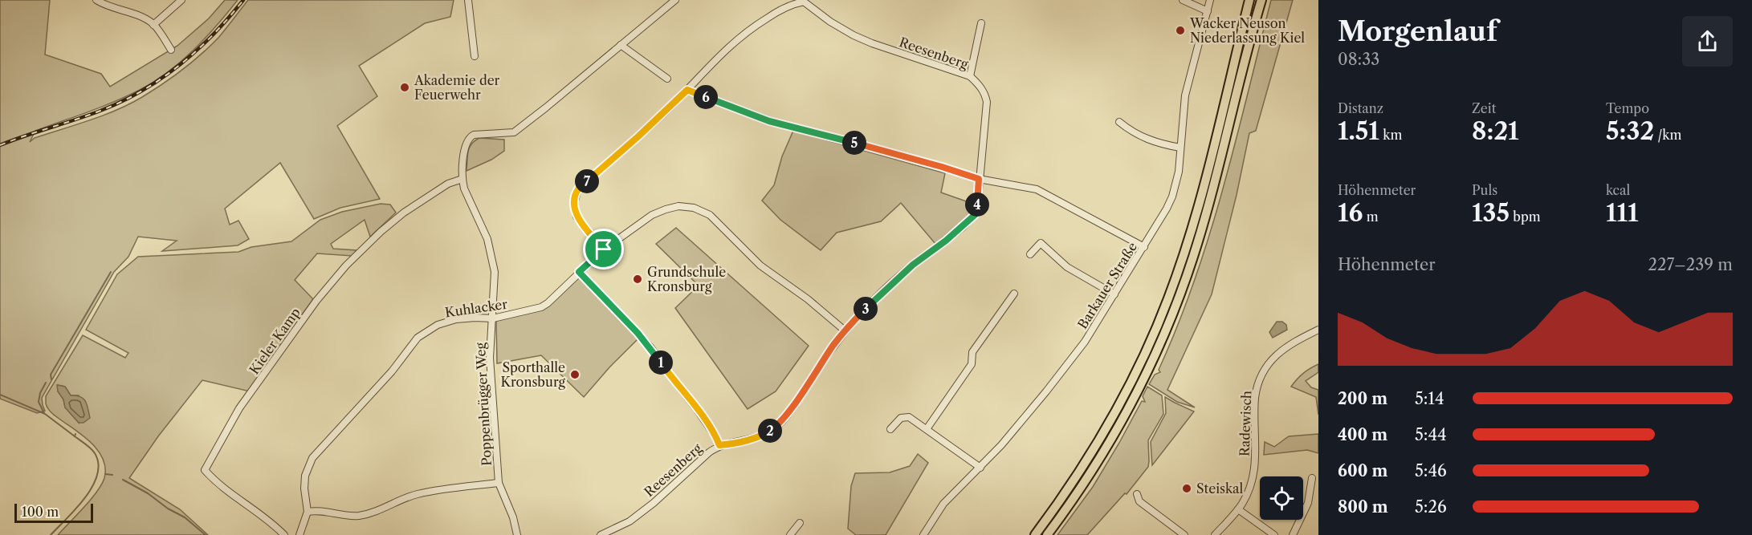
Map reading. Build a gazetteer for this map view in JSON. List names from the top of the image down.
{
  "streets": {
    "street": [
      "Reesenberg",
      "Barkauer Straße",
      "Kuhlacker",
      "Kieler Kamp",
      "Poppenbrügger Weg",
      "Radewisch"
    ]
  },
  "crossings": [
    ["Reesenberg", "Kuhlacker"],
    ["Kuhlacker", "Poppenbrügger Weg"],
    ["Kieler Kamp", "Poppenbrügger Weg"]
  ],
  "places": [
    "Wacker Neuson Niederlassung Kiel",
    "Akademie der Feuerwehr",
    "Grundschule Kronsburg",
    "Sporthalle Kronsburg",
    "Steiskal"
  ],
  "scale_bar": "100 m",
  "page": {
    "heading": ["Morgenlauf", "08:33"],
    "stats": [
      ["Distanz", "1.51 km"],
      ["Zeit", "8:21"],
      ["Tempo", "5:32 /km"],
      ["Höhenmeter", "16 m"],
      ["Puls", "135 bpm"],
      ["kcal", "111"]
    ],
    "pins": [
      "6",
      "5",
      "7",
      "4",
      "3",
      "1",
      "2"
    ],
    "chart": ["Höhenmeter", "227–239 m"],
    "list": [
      {
        "name": "200 m",
        "note": "5:14"
      },
      {
        "name": "400 m",
        "note": "5:44"
      },
      {
        "name": "600 m",
        "note": "5:46"
      },
      {
        "name": "800 m",
        "note": "5:26"
      }
    ],
    "scale": "100 m"
  }
}
